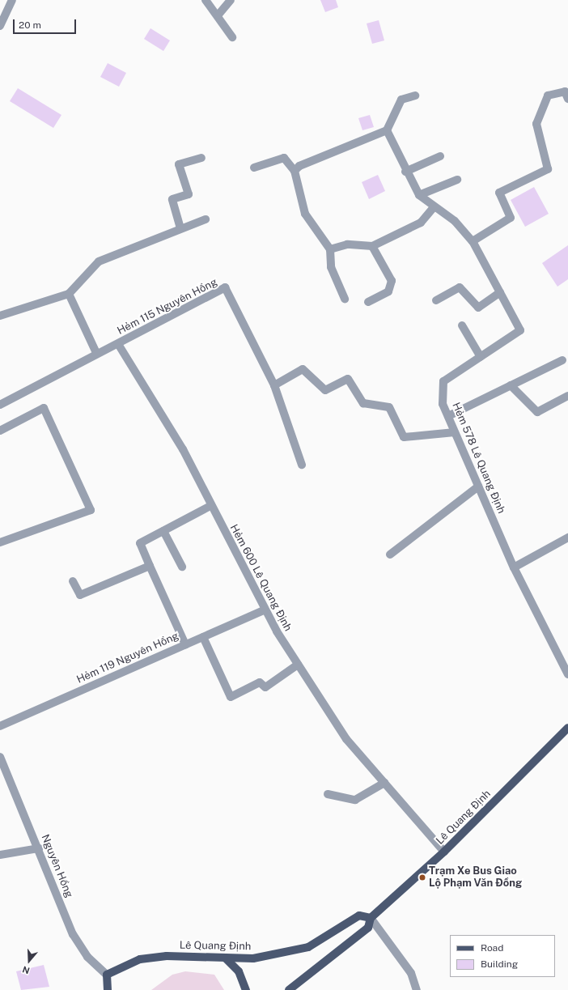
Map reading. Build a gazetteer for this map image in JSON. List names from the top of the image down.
{
  "streets": {
    "main road": ["Lê Quang Định"],
    "street": [
      "Hẻm 115 Nguyên Hồng",
      "Hẻm 578 Lê Quang Định",
      "Hẻm 600 Lê Quang Định",
      "Hẻm 119 Nguyên Hồng",
      "Nguyên Hồng"
    ]
  },
  "crossings": [
    ["Hẻm 115 Nguyên Hồng", "Hẻm 600 Lê Quang Định"],
    ["Hẻm 600 Lê Quang Định", "Hẻm 119 Nguyên Hồng"],
    ["Hẻm 600 Lê Quang Định", "Lê Quang Định"],
    ["Lê Quang Định", "Nguyên Hồng"]
  ],
  "places": ["Trạm Xe Bus Giao Lộ Phạm Văn Đồng"],
  "legend": ["Road", "Building"],
  "scale_bar": "20 m",
  "north": "bottom"
}
